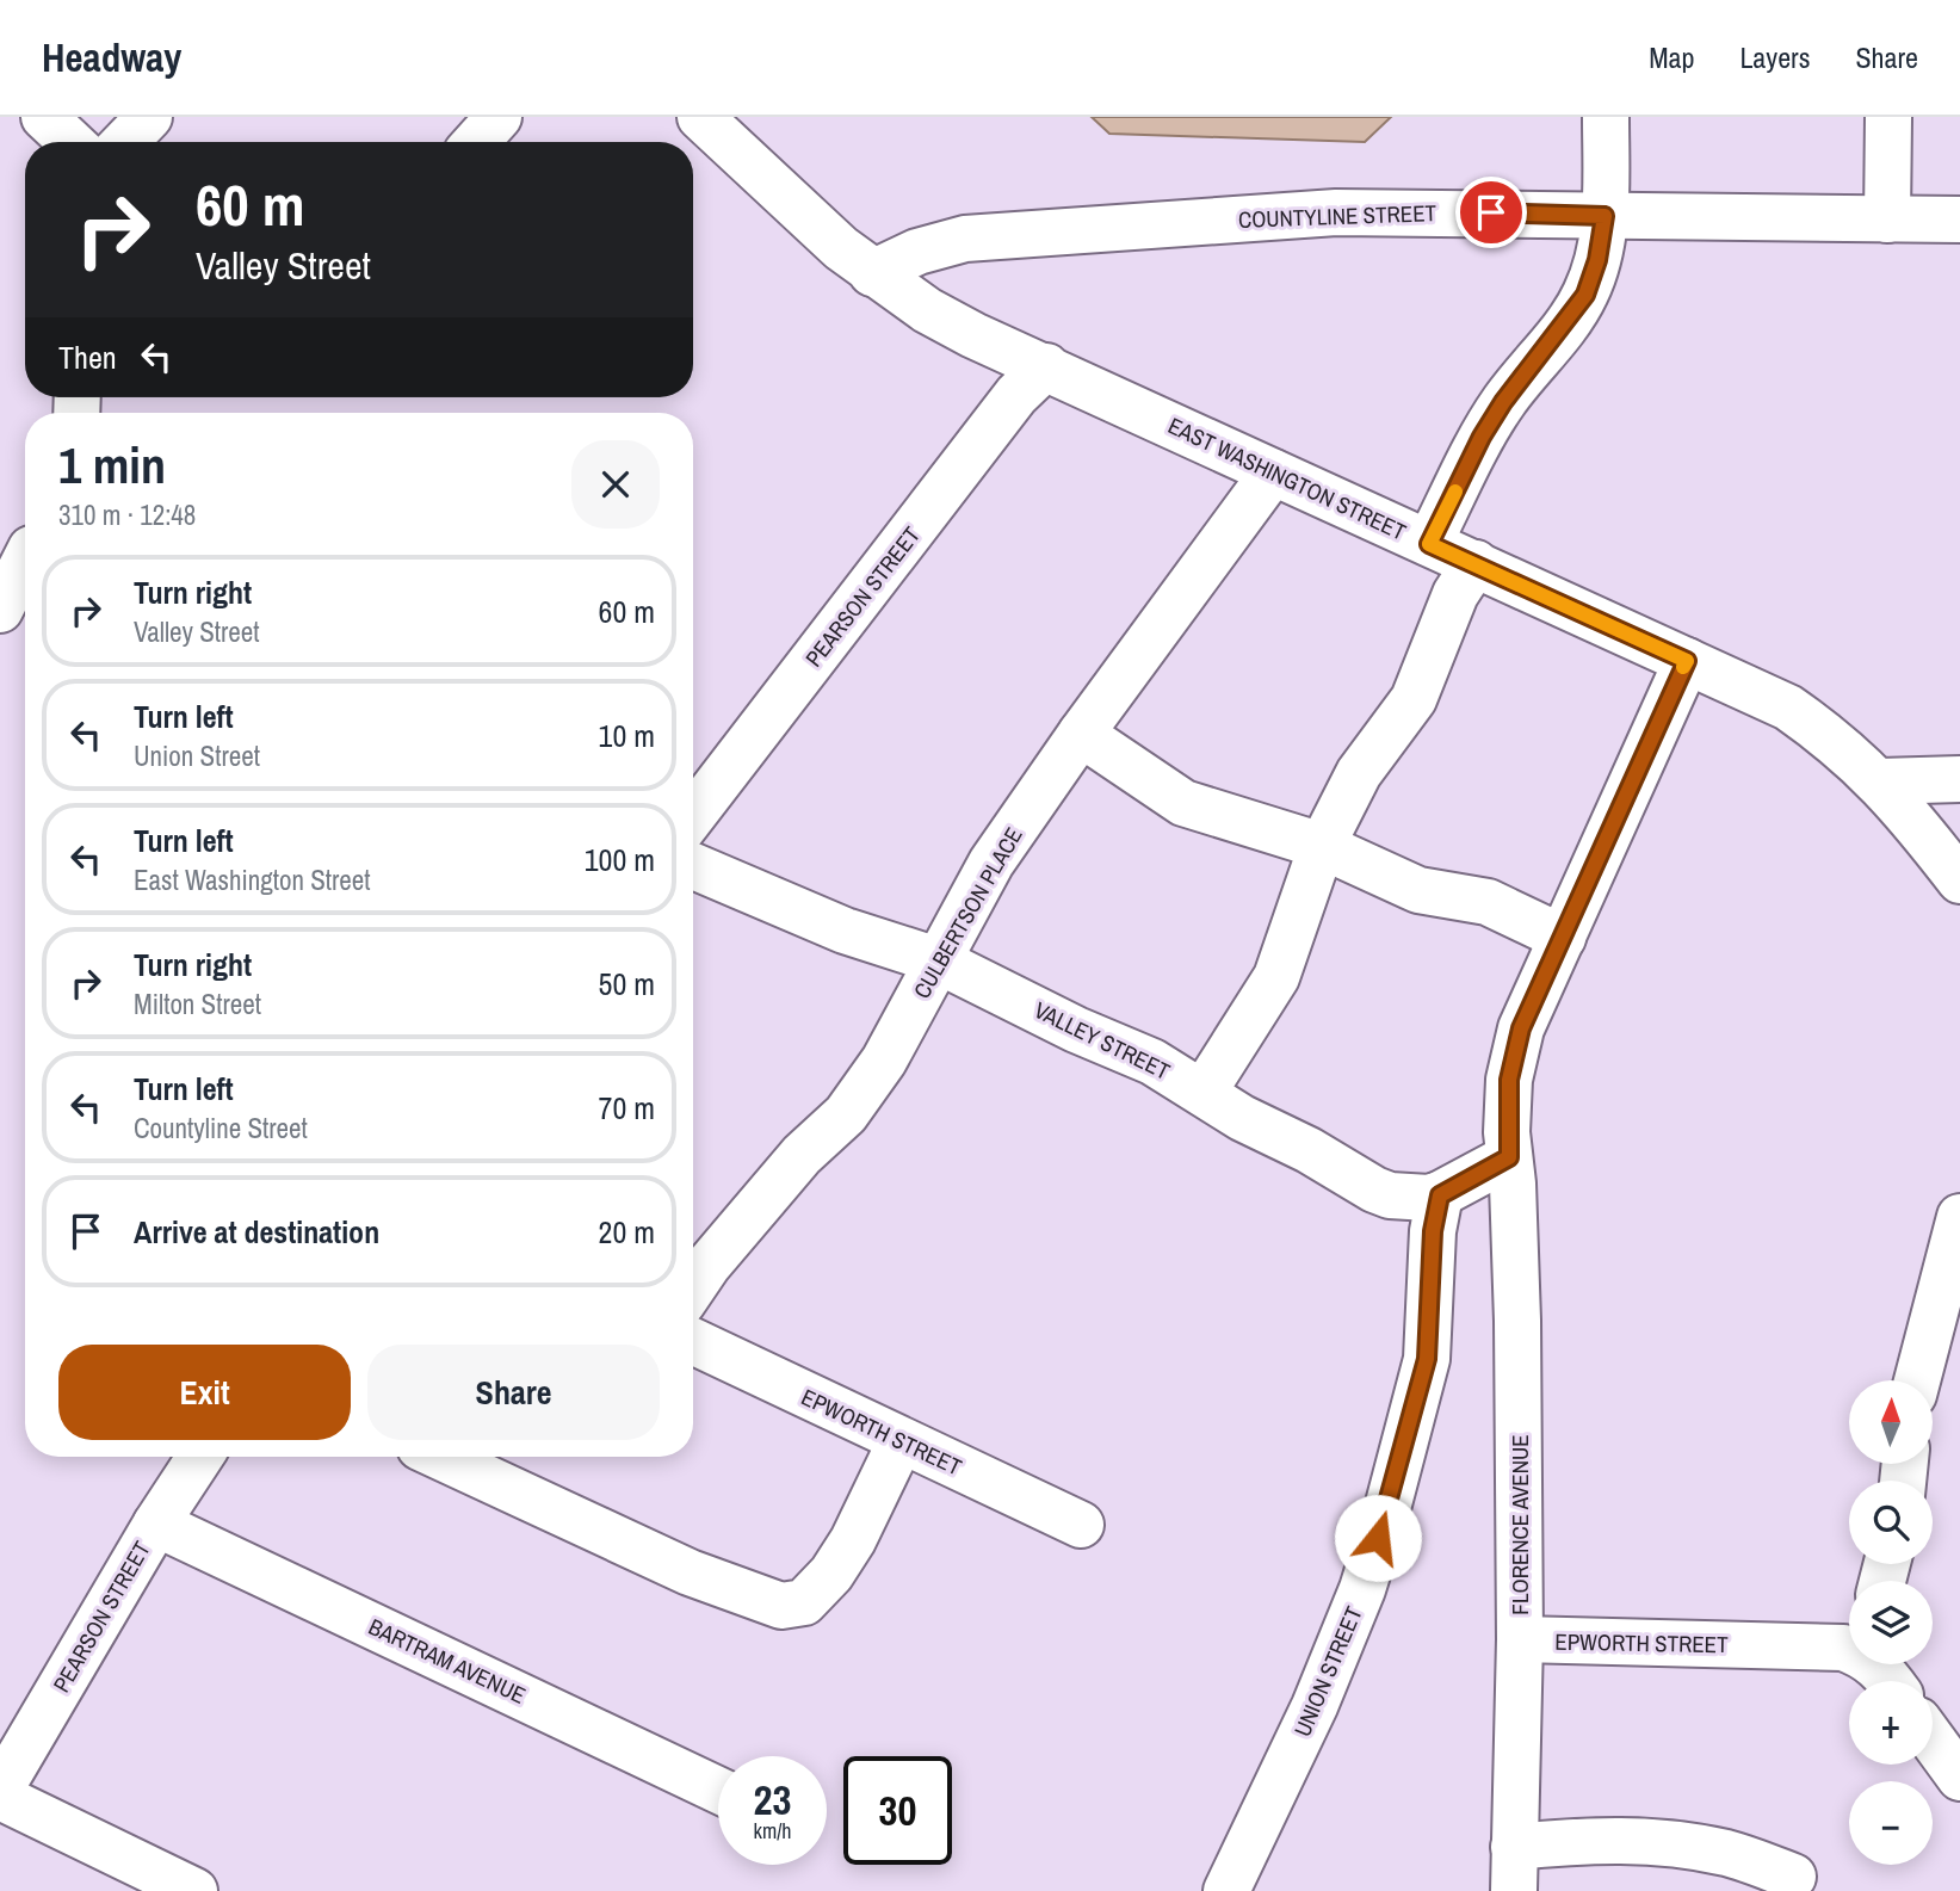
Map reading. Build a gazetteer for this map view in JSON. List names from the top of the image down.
{
  "streets": {
    "street": [
      "COUNTYLINE STREET",
      "EAST WASHINGTON STREET",
      "PEARSON STREET",
      "CULBERTSON PLACE",
      "VALLEY STREET",
      "EPWORTH STREET",
      "FLORENCE AVENUE",
      "BARTRAM AVENUE",
      "UNION STREET"
    ]
  },
  "crossings": [
    ["COUNTYLINE STREET", "EAST WASHINGTON STREET"],
    ["EAST WASHINGTON STREET", "PEARSON STREET"],
    ["EAST WASHINGTON STREET", "CULBERTSON PLACE"],
    ["PEARSON STREET", "BARTRAM AVENUE"],
    ["CULBERTSON PLACE", "VALLEY STREET"],
    ["VALLEY STREET", "FLORENCE AVENUE"],
    ["VALLEY STREET", "UNION STREET"],
    ["EPWORTH STREET", "FLORENCE AVENUE"]
  ],
  "north": "top",
  "page": {
    "header": "Headway",
    "nav": ["Map", "Layers", "Share"],
    "turn": ["60 m", "Valley Street"],
    "then": "Then",
    "heading": ["1 min", "310 m · 12:48"],
    "list": [
      {
        "name": "Turn right",
        "note": "Valley Street",
        "value": "60 m"
      },
      {
        "name": "Turn left",
        "note": "Union Street",
        "value": "10 m"
      },
      {
        "name": "Turn left",
        "note": "East Washington Street",
        "value": "100 m"
      },
      {
        "name": "Turn right",
        "note": "Milton Street",
        "value": "50 m"
      },
      {
        "name": "Turn left",
        "note": "Countyline Street",
        "value": "70 m"
      },
      {
        "name": "Arrive at destination",
        "value": "20 m"
      }
    ],
    "buttons": ["Exit", "Share"],
    "map_buttons": ["+", "−"],
    "speed": "23 km/h",
    "limit": "30"
  }
}
